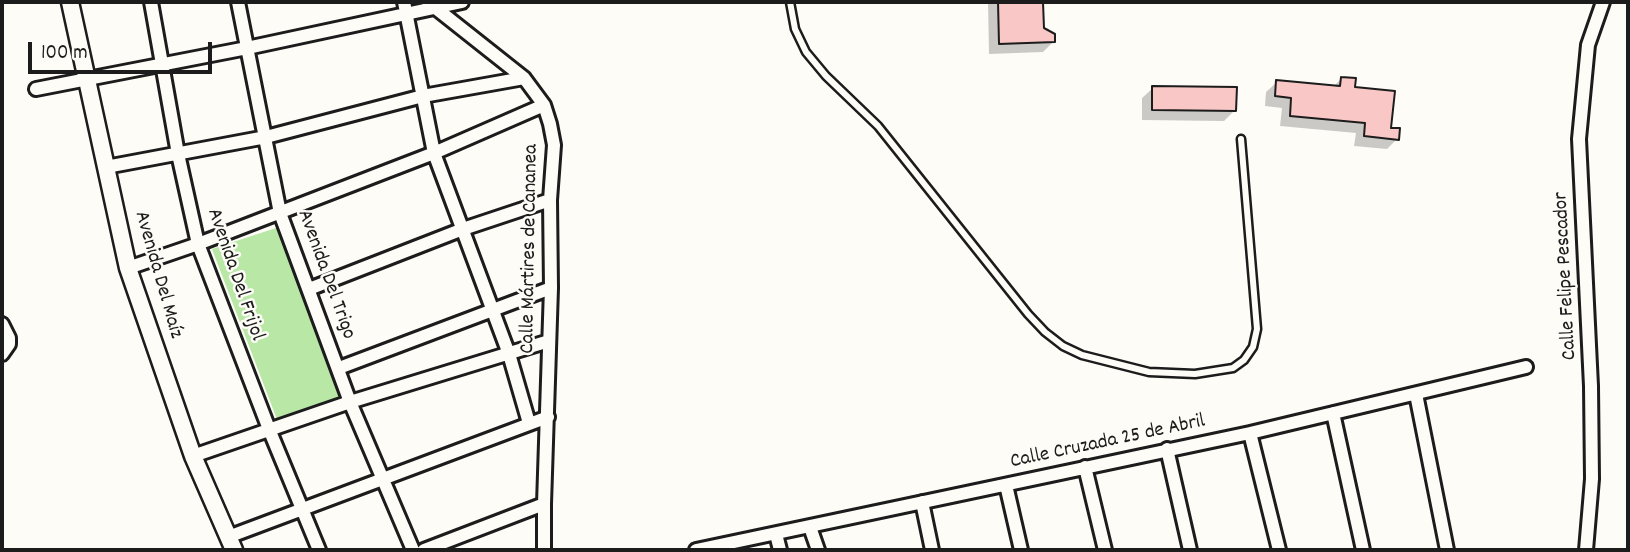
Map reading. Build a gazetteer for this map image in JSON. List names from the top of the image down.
{
  "streets": {
    "street": [
      "Calle Mártires de Cananea",
      "Avenida Del Maíz",
      "Avenida Del Frijol",
      "Avenida Del Trigo",
      "Calle Felipe Pescador",
      "Calle Cruzada 25 de Abril"
    ]
  },
  "scale_bar": "100 m"
}
